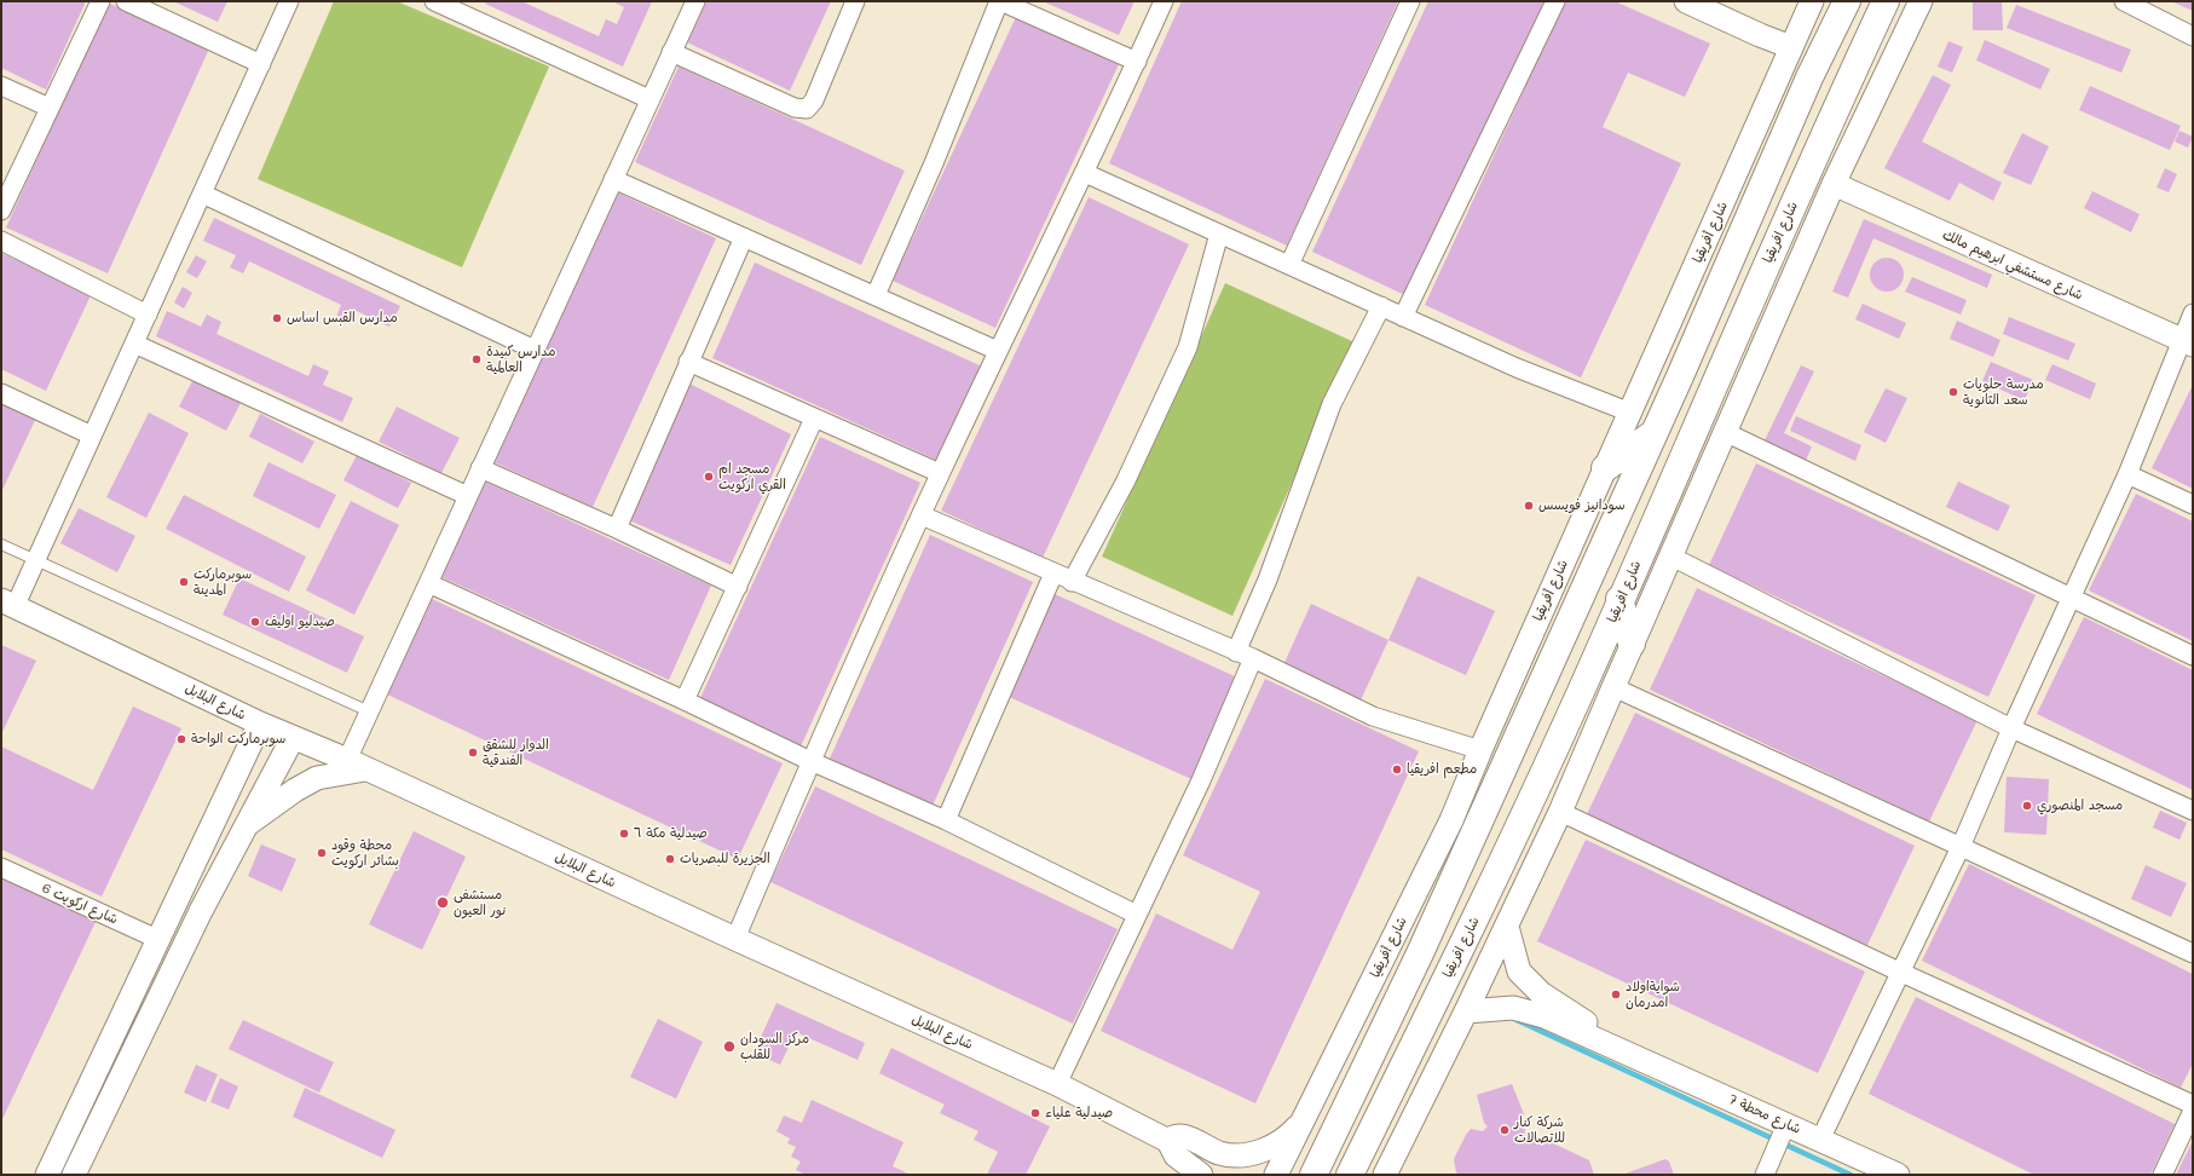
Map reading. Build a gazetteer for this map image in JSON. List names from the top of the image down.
{
  "streets": {
    "highway": ["شارع افريقيا"],
    "street": [
      "شارع أفريقيا",
      "شارع مستشفي ابرهيم مالك",
      "شارع البلابل",
      "شارع اركويت 6",
      "شارع محطة 7"
    ]
  },
  "places": [
    "مدارس القبس اساس",
    "مدارس كبيدة العالمية",
    "مدرسة حلويات سعد الثانوية",
    "مسجد ام القري اركويت",
    "سودانيز فويسس",
    "سوبرماركت المدينة",
    "صيدليو اوليف",
    "سوبرماركت الواحة",
    "الدوار للشقق الفندقية",
    "مطعم افريقيا",
    "مسجد المنصوري",
    "صيدلية مكة ٦",
    "محطة وقود بشائر اركويت",
    "الجزيرة للبصريات",
    "مستشفى نور العيون",
    "شوايةاولاد امدرمان",
    "مركز السودان للقلب",
    "صيدلية علياء",
    "شركة كنار للاتصالات"
  ]
}
